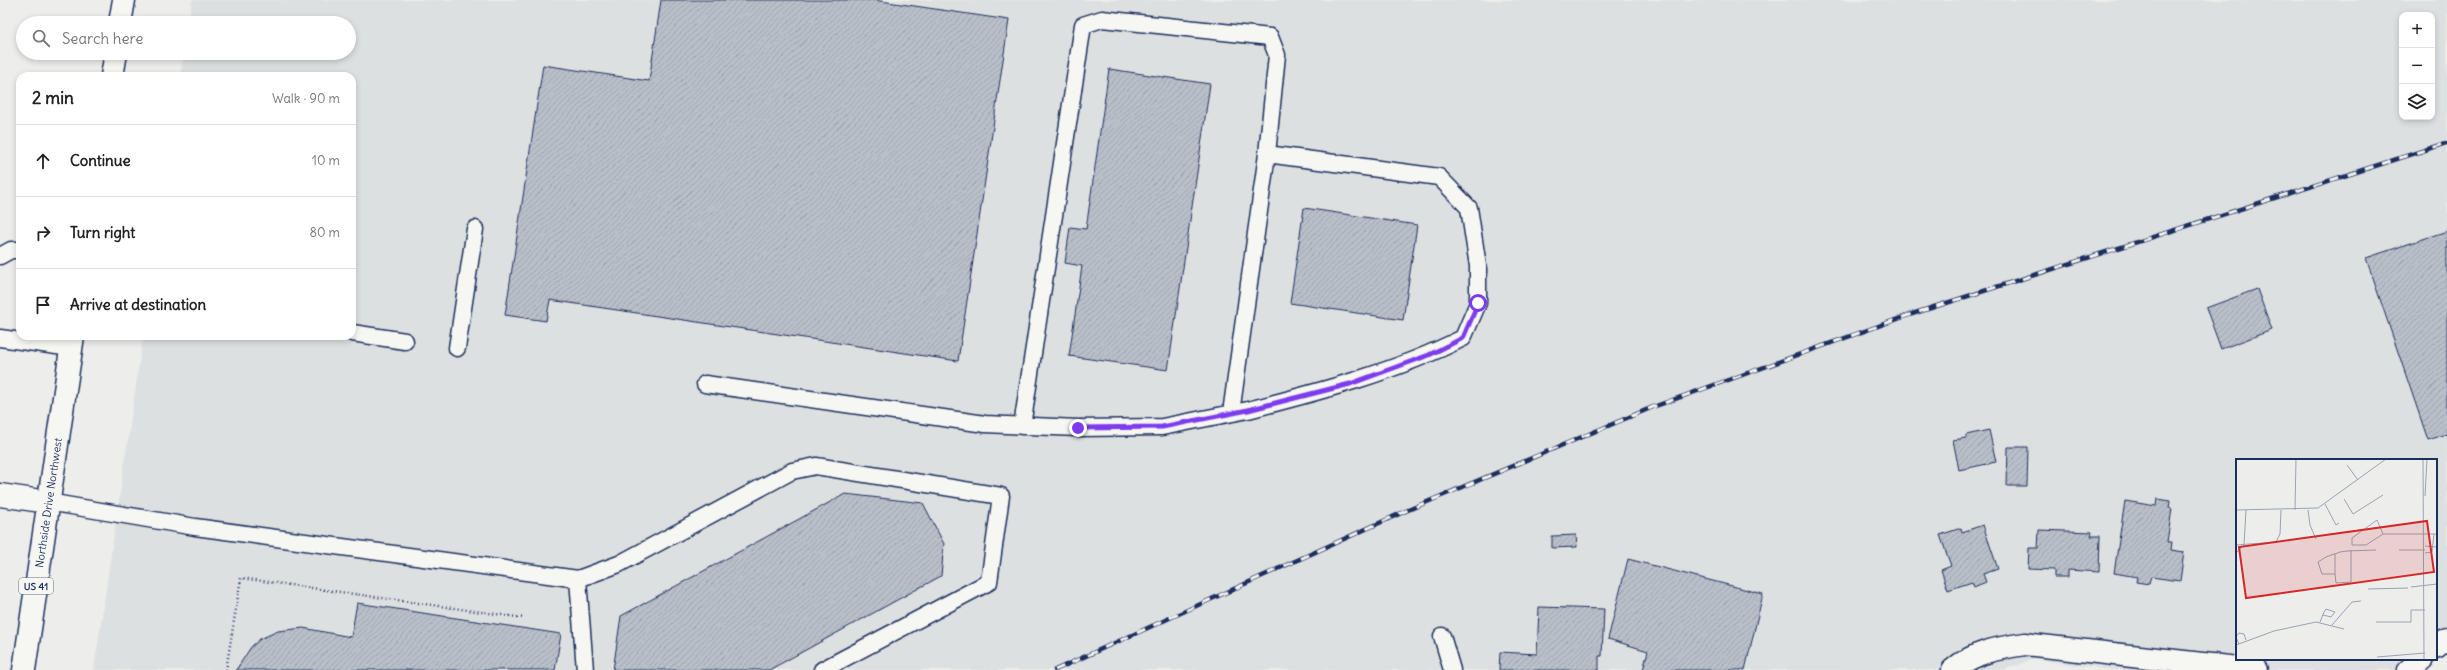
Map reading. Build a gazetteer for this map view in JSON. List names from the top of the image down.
{
  "streets": {
    "main road": ["Northside Drive Northwest", "US 41"]
  },
  "page": {
    "map_buttons": ["+", "−"],
    "search": "Search here",
    "heading": ["2 min", "Walk · 90 m"],
    "list": [
      ["Continue", "10 m"],
      ["Turn right", "80 m"],
      "Arrive at destination"
    ]
  }
}
